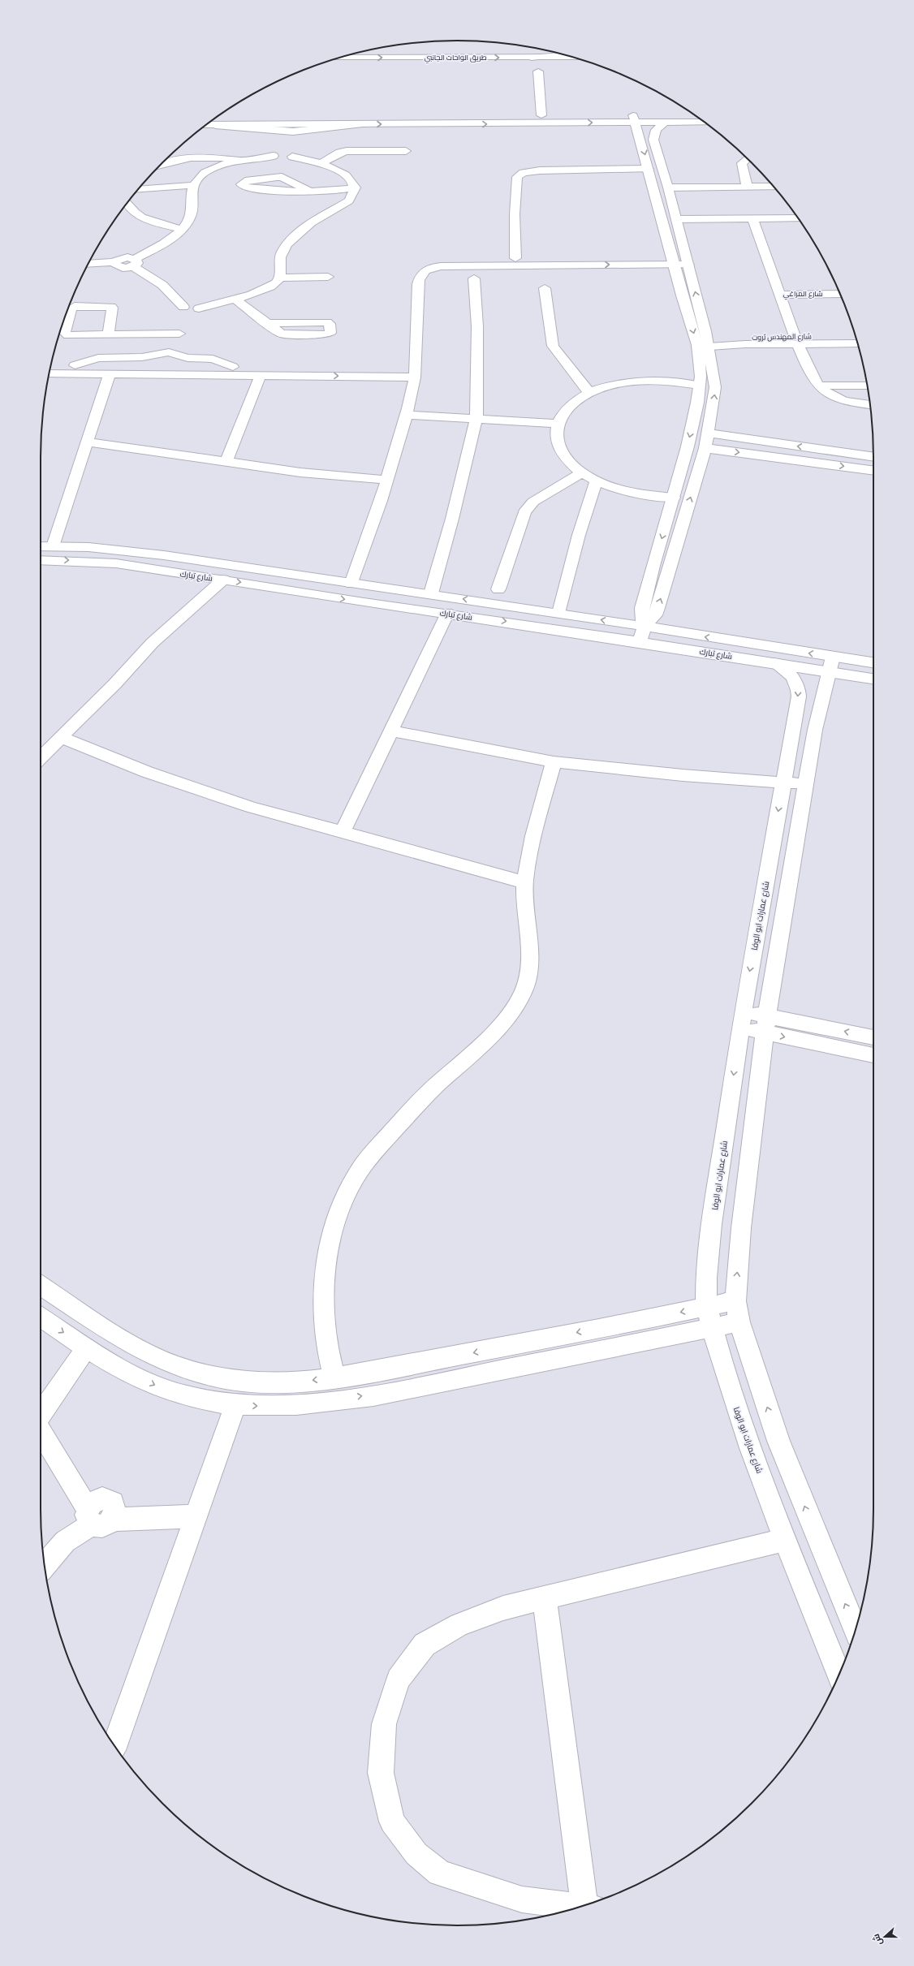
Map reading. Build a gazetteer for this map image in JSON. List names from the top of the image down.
{
  "streets": {
    "main road": [
      "طريق الواحات الجانبي",
      "شارع المراغي",
      "شارع المهندس ثروت",
      "شارع تبارك",
      "شارع عمارات ابو الوفا"
    ]
  },
  "crossings": [
    ["شارع تبارك", "شارع عمارات ابو الوفا"]
  ],
  "north": "left"
}
